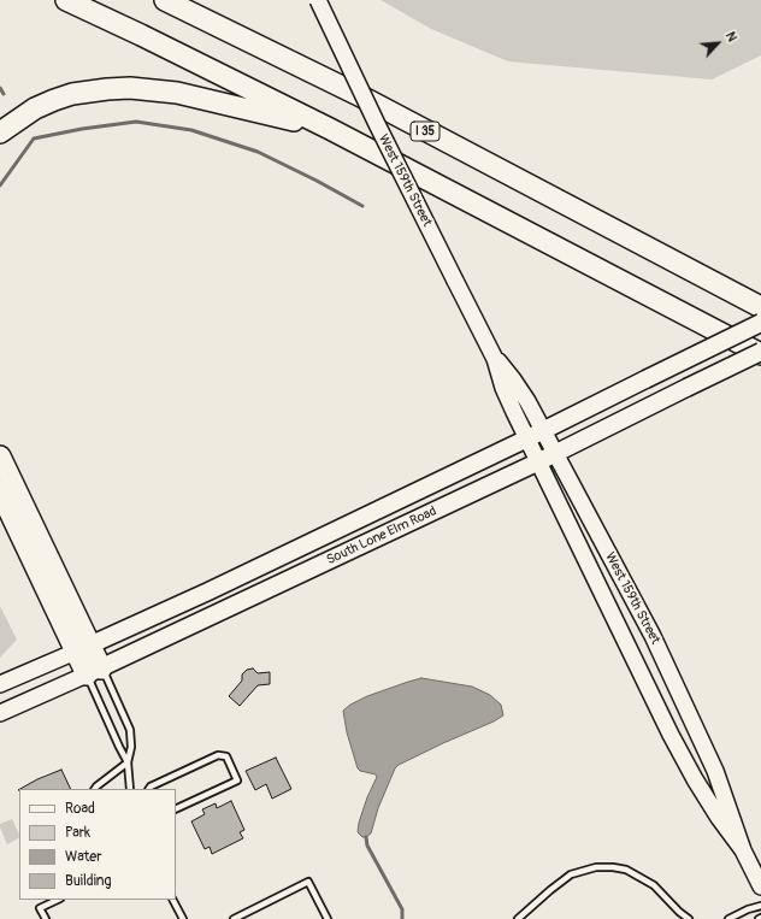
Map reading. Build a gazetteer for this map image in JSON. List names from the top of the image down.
{
  "streets": {
    "highway": ["I 35"],
    "main road": ["South Lone Elm Road"],
    "street": ["West 159th Street"]
  },
  "crossings": [
    ["West 159th Street", "South Lone Elm Road"]
  ],
  "legend": [
    "Road",
    "Park",
    "Water",
    "Building"
  ],
  "north": "top right"
}
